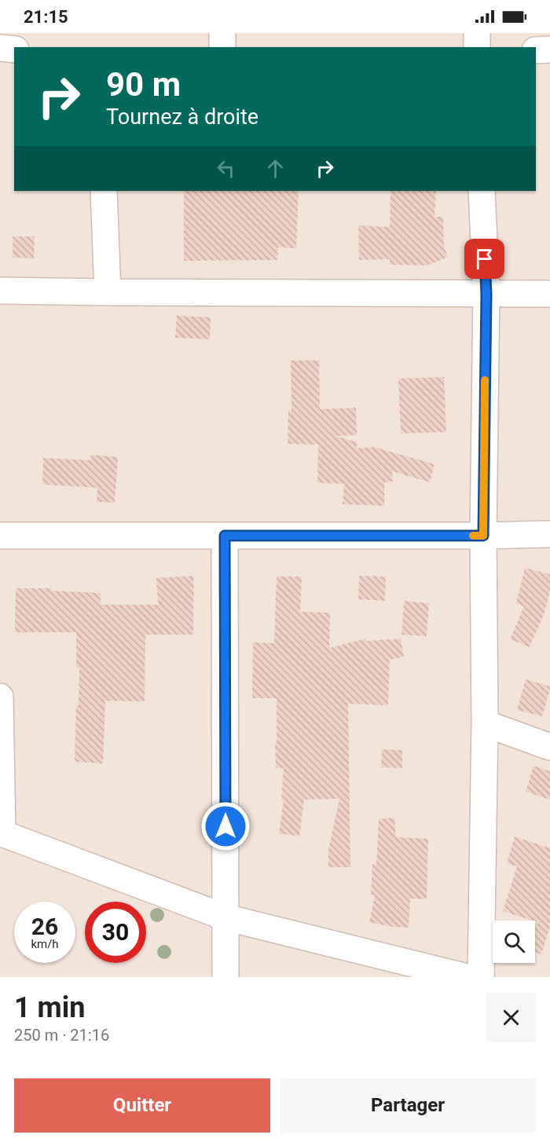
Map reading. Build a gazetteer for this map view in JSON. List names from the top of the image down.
{
  "page": {
    "status": "21:15",
    "turn": ["90 m", "Tournez à droite"],
    "speed": "26 km/h",
    "limit": "30",
    "heading": ["1 min", "250 m · 21:16"],
    "buttons": ["Quitter", "Partager"]
  }
}
